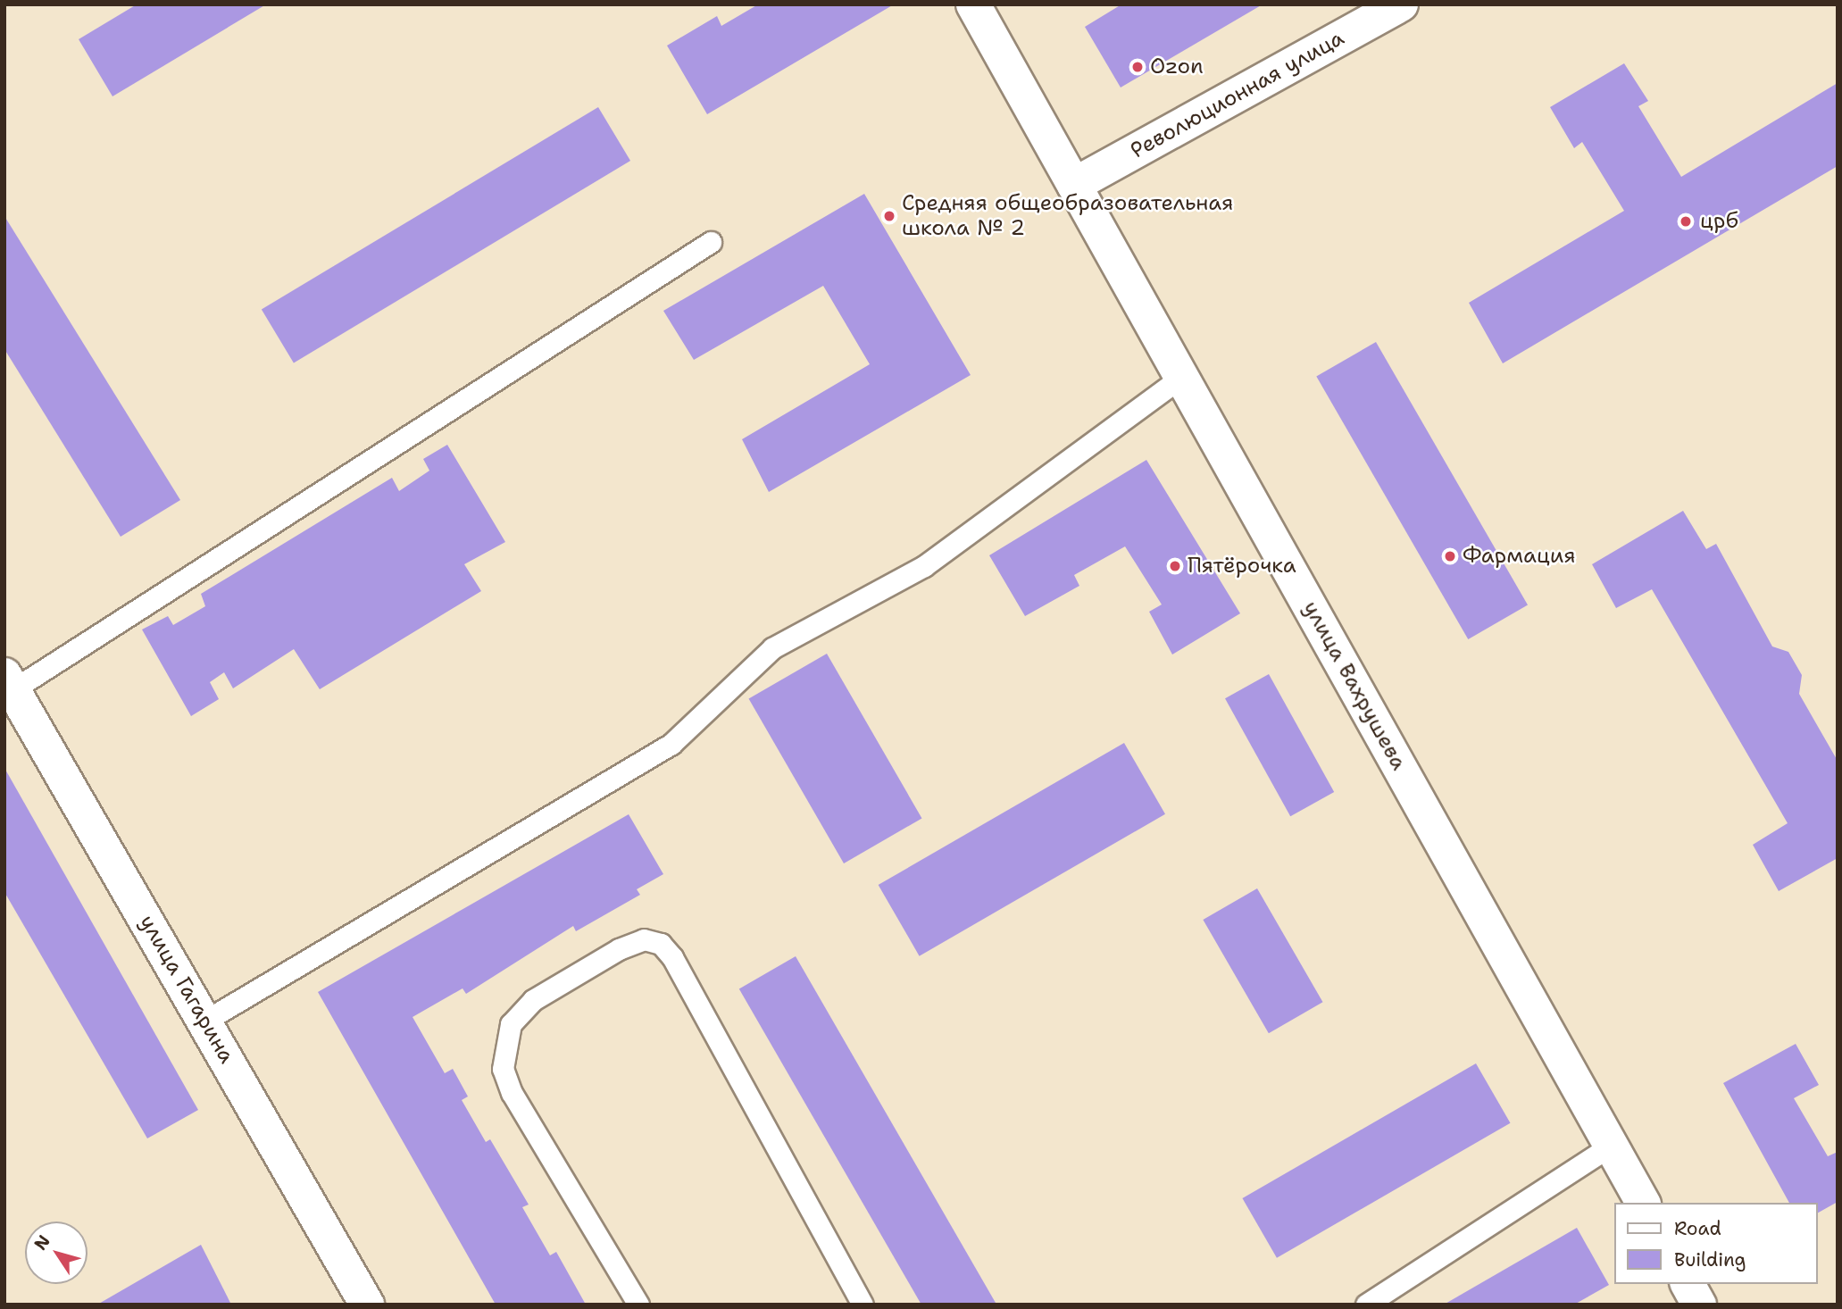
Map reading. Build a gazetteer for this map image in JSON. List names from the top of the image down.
{
  "streets": {
    "street": ["Революционная улица", "улица Вахрушева", "улица Гагарина"]
  },
  "crossings": [
    ["Революционная улица", "улица Вахрушева"]
  ],
  "places": [
    "Ozon",
    "Средняя общеобразовательная школа № 2",
    "црб",
    "Фармация",
    "Пятёрочка"
  ],
  "legend": ["Road", "Building"],
  "north": "top left"
}
